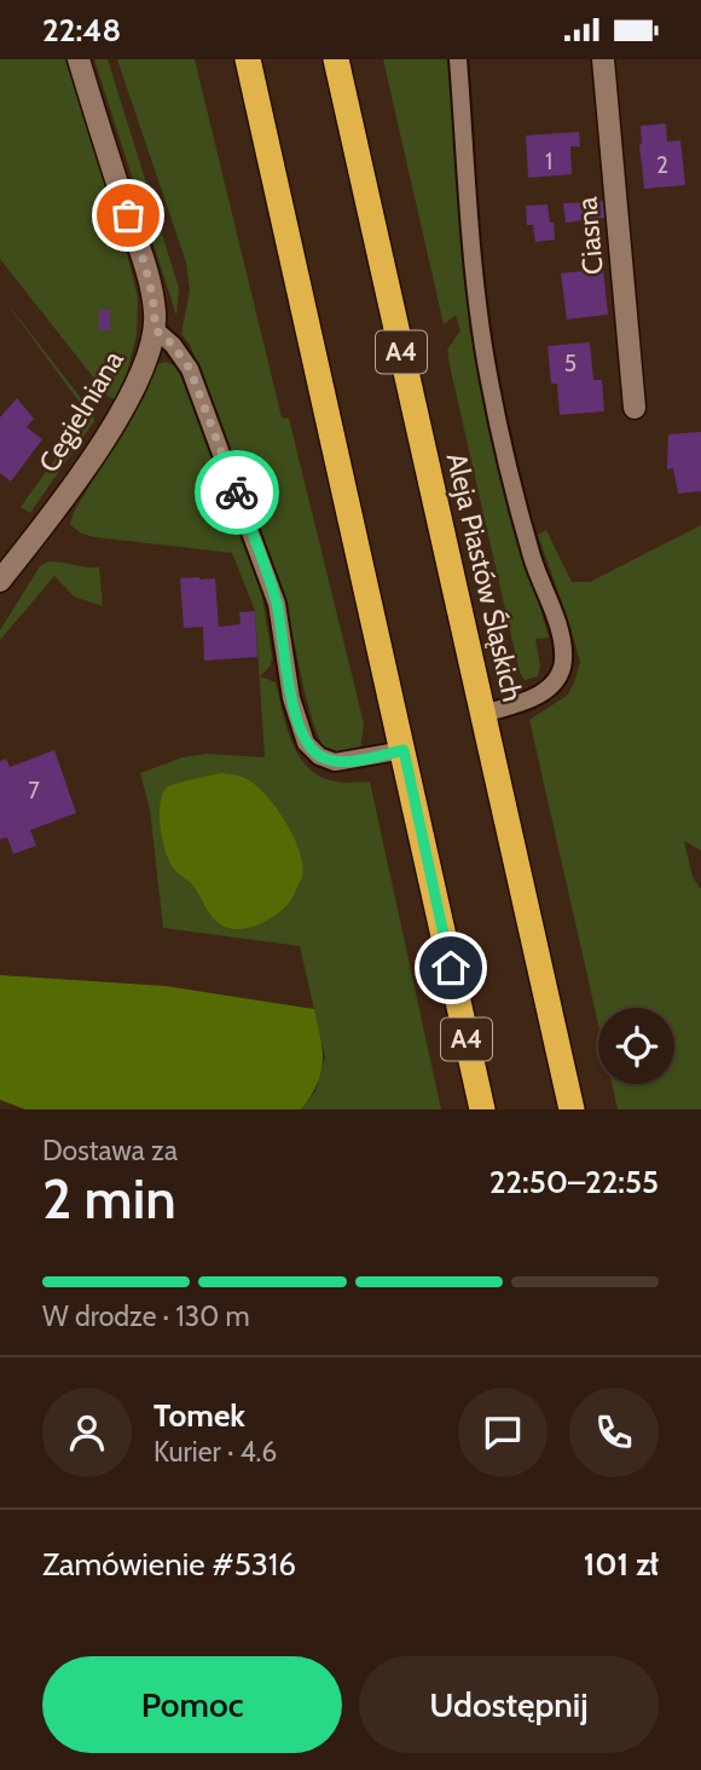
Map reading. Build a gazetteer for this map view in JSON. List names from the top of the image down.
{
  "streets": {
    "highway": ["A4", "Aleja Piastów Śląskich"],
    "street": ["Ciasna", "Cegielniana"]
  },
  "house_numbers": [
    "1",
    "2",
    "5",
    "7"
  ],
  "page": {
    "status": "22:48",
    "heading": ["2 min", "Dostawa za", "22:50–22:55"],
    "panel": [
      "Tomek",
      "Kurier · 4.6",
      "Zamówienie #5316",
      "101 zł"
    ],
    "bar": "W drodze · 130 m",
    "buttons": ["Pomoc", "Udostępnij"]
  }
}
